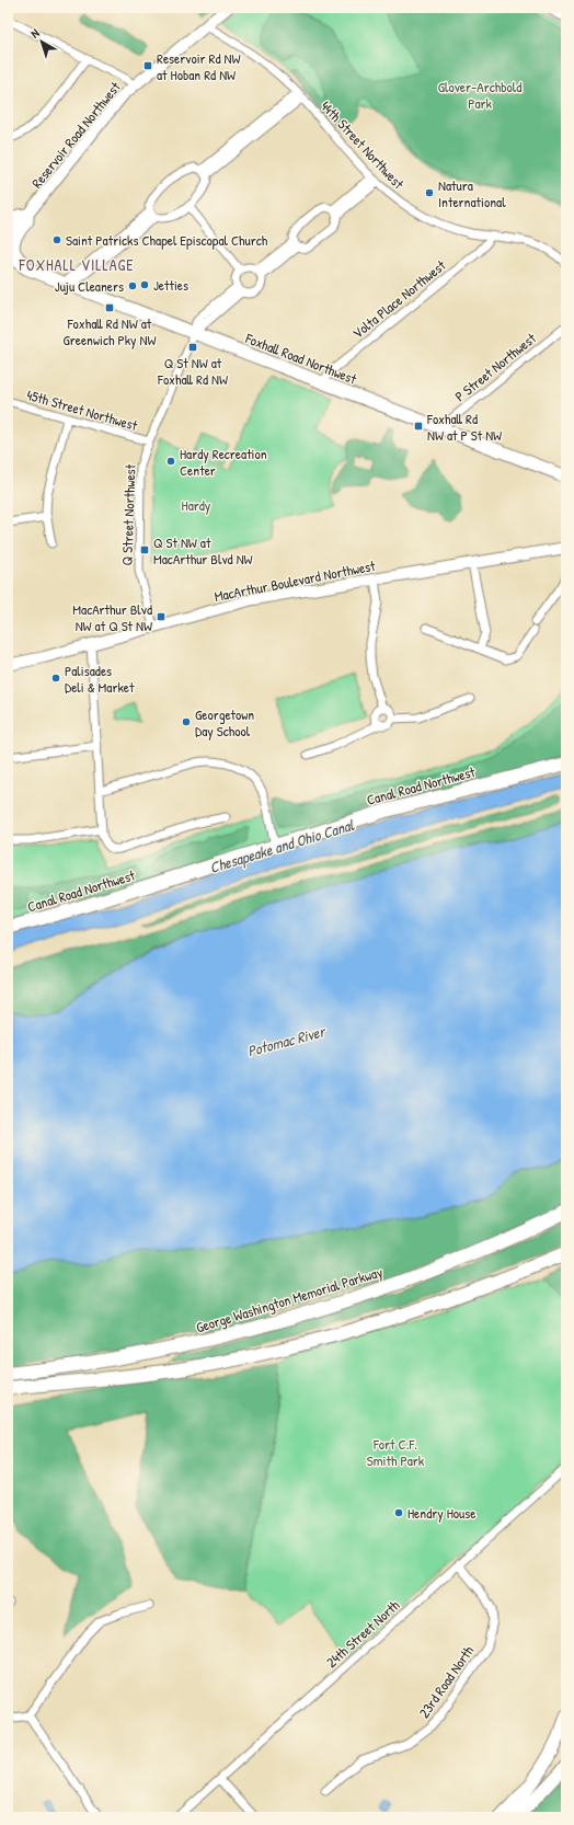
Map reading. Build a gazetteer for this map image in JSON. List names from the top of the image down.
{
  "streets": {
    "highway": ["Canal Road Northwest", "George Washington Memorial Parkway"],
    "main road": ["Reservoir Road Northwest", "Foxhall Road Northwest", "MacArthur Boulevard Northwest"],
    "street": [
      "44th Street Northwest",
      "Volta Place Northwest",
      "P Street Northwest",
      "45th Street Northwest",
      "Q Street Northwest",
      "24th Street North",
      "23rd Road North"
    ]
  },
  "crossings": [
    ["Reservoir Road Northwest", "44th Street Northwest"],
    ["44th Street Northwest", "Volta Place Northwest"],
    ["44th Street Northwest", "Q Street Northwest"],
    ["Volta Place Northwest", "Foxhall Road Northwest"],
    ["Foxhall Road Northwest", "P Street Northwest"],
    ["Foxhall Road Northwest", "Q Street Northwest"],
    ["45th Street Northwest", "Q Street Northwest"],
    ["Q Street Northwest", "MacArthur Boulevard Northwest"],
    ["24th Street North", "23rd Road North"]
  ],
  "districts": ["FOXHALL VILLAGE"],
  "water": ["Chesapeake and Ohio Canal", "Potomac River"],
  "parks": ["Glover-Archbold Park", "Hardy", "Fort C.F. Smith Park"],
  "places": {
    "transit": [
      "Reservoir Rd NW at Hoban Rd NW",
      "Foxhall Rd NW at Greenwich Pky NW",
      "Q St NW at Foxhall Rd NW",
      "Foxhall Rd NW at P St NW",
      "Q St NW at MacArthur Blvd NW",
      "MacArthur Blvd NW at Q St NW"
    ],
    "other": [
      "Natura International",
      "Saint Patricks Chapel Episcopal Church",
      "Jetties",
      "Juju Cleaners",
      "Hardy Recreation Center",
      "Palisades Deli & Market",
      "Georgetown Day School",
      "Hendry House"
    ]
  },
  "north": "top left"
}
